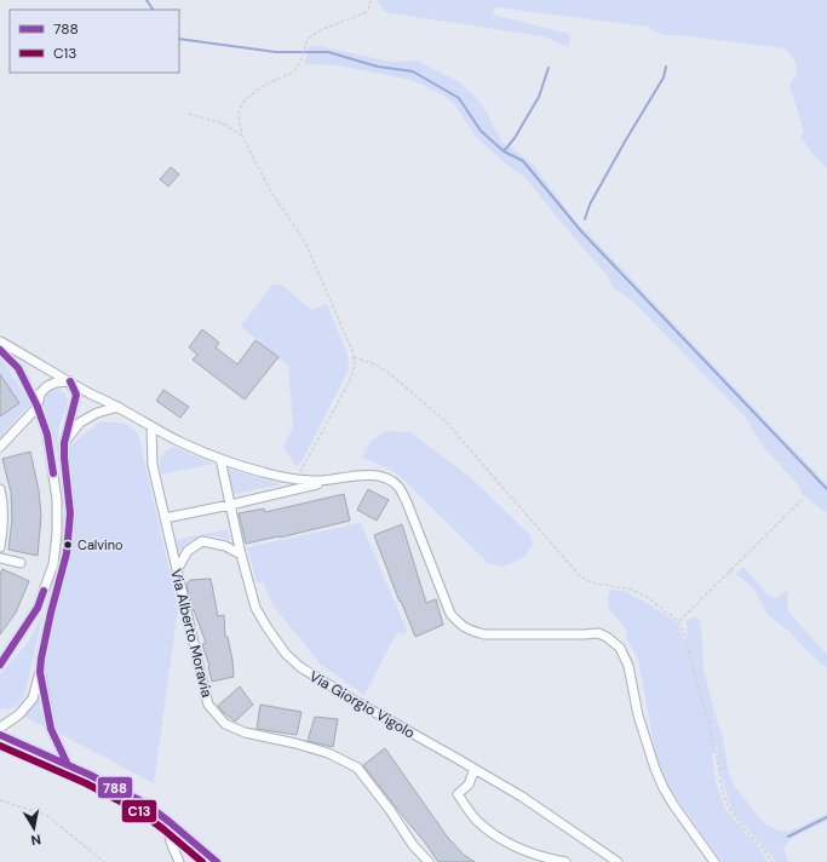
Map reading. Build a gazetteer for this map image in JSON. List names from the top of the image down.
{
  "streets": {
    "street": ["Via Alberto Moravia", "Via Giorgio Vigolo"]
  },
  "places": ["Calvino"],
  "lines": ["transit line 788", "transit line C13"],
  "legend": ["788", "C13"],
  "north": "bottom"
}
